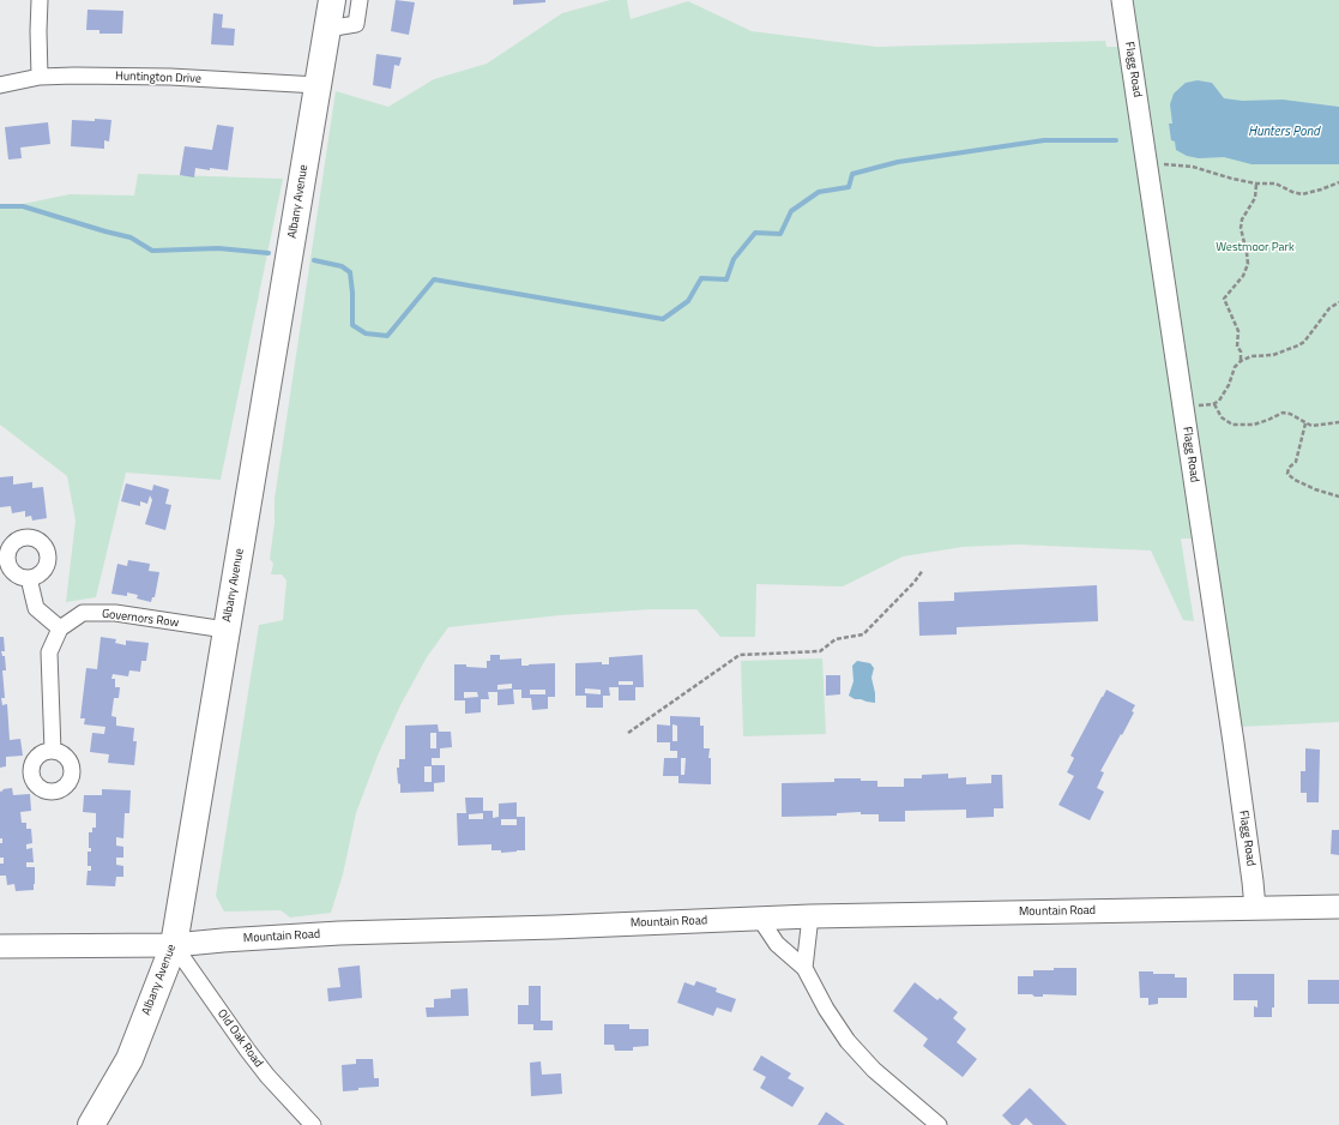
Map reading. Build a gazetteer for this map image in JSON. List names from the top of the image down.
{
  "streets": {
    "highway": ["Albany Avenue"],
    "main road": ["Mountain Road"],
    "street": [
      "Flagg Road",
      "Huntington Drive",
      "Governors Row",
      "Old Oak Road"
    ]
  },
  "crossings": [
    ["Flagg Road", "Mountain Road"],
    ["Huntington Drive", "Albany Avenue"],
    ["Albany Avenue", "Governors Row"],
    ["Albany Avenue", "Mountain Road"],
    ["Albany Avenue", "Old Oak Road"],
    ["Mountain Road", "Old Oak Road"]
  ],
  "water": ["Hunters Pond"],
  "parks": ["Westmoor Park"]
}
